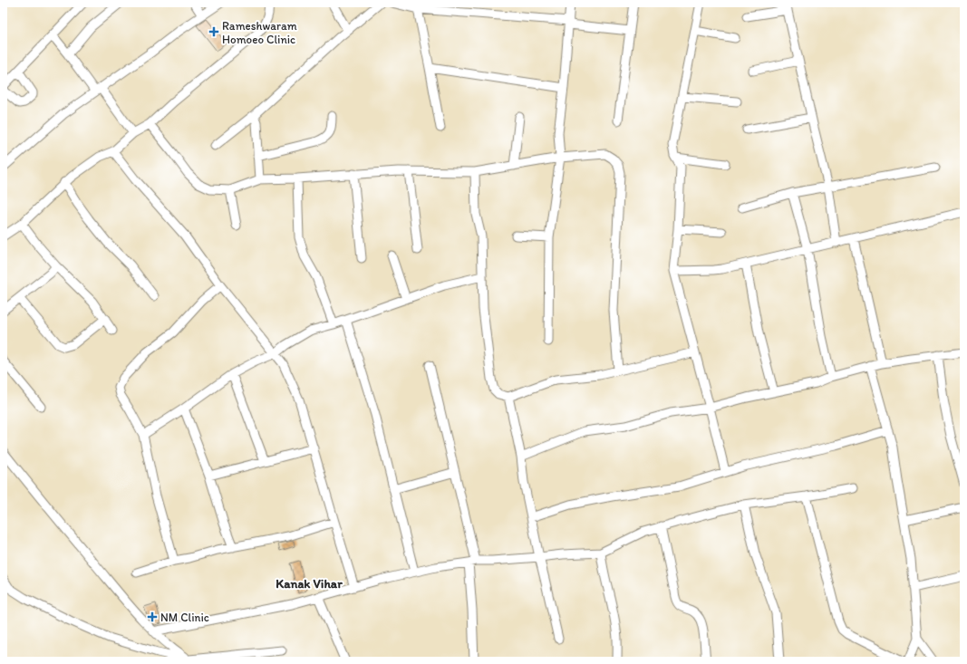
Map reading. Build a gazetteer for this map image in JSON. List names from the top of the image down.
{
  "districts": ["Kanak Vihar"],
  "places": {
    "health": ["Rameshwaram Homoeo Clinic", "NM Clinic"]
  }
}
